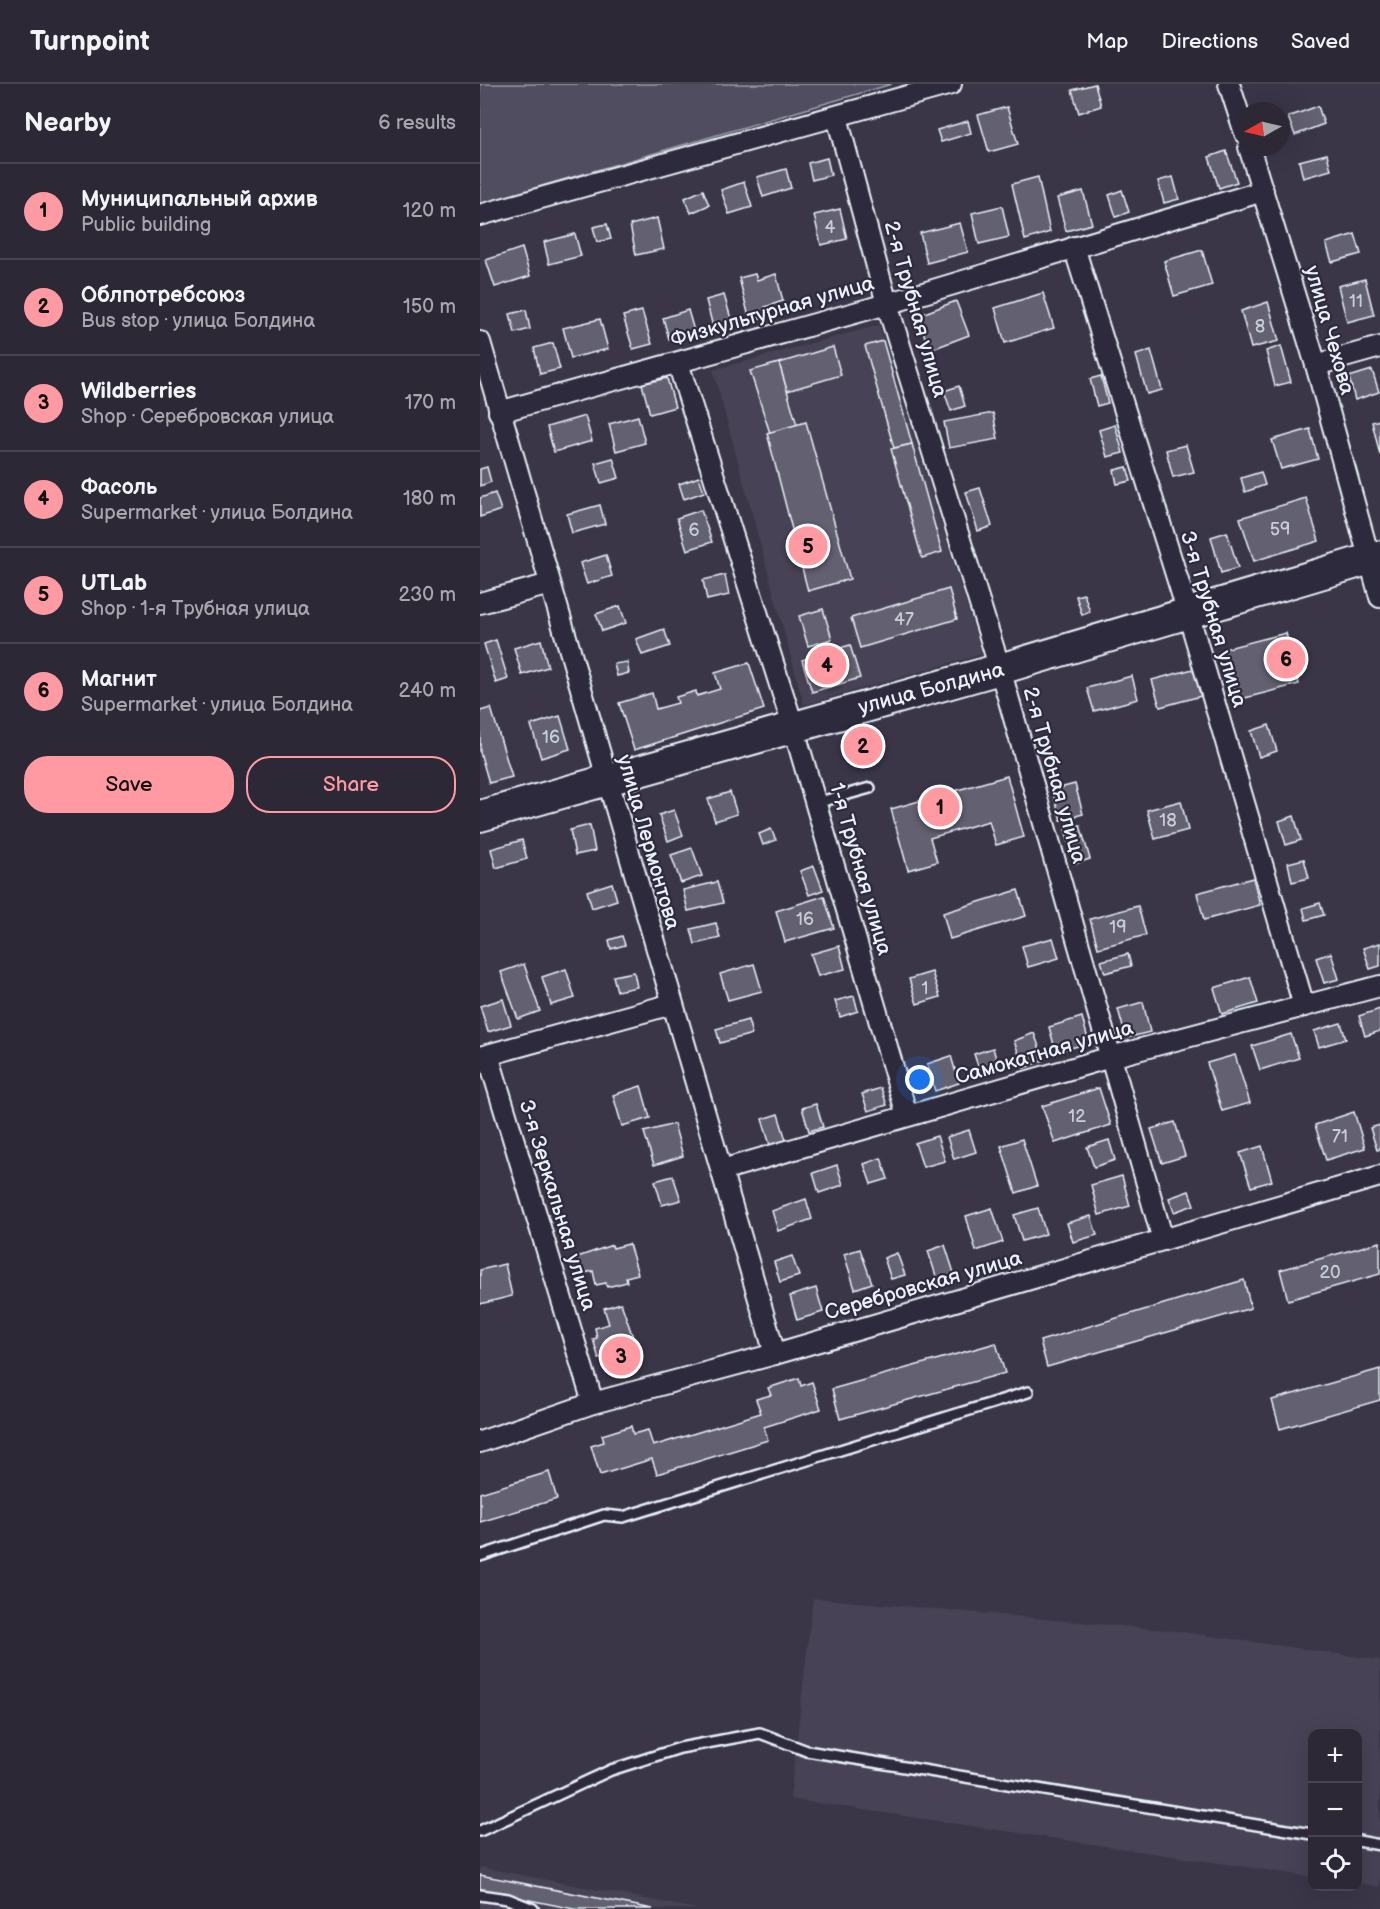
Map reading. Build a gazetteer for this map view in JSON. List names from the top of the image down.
{
  "streets": {
    "main road": ["улица Болдина"],
    "street": [
      "2-я Трубная улица",
      "Физкультурная улица",
      "улица Чехова",
      "3-я Трубная улица",
      "улица Лермонтова",
      "1-я Трубная улица",
      "Самокатная улица",
      "3-я Зеркальная улица",
      "Серебровская улица"
    ]
  },
  "crossings": [
    ["2-я Трубная улица", "Физкультурная улица"],
    ["2-я Трубная улица", "улица Болдина"],
    ["2-я Трубная улица", "Самокатная улица"],
    ["2-я Трубная улица", "Серебровская улица"],
    ["Физкультурная улица", "улица Чехова"],
    ["Физкультурная улица", "3-я Трубная улица"],
    ["Физкультурная улица", "улица Лермонтова"],
    ["Физкультурная улица", "1-я Трубная улица"],
    ["улица Чехова", "улица Болдина"],
    ["3-я Трубная улица", "улица Болдина"],
    ["3-я Трубная улица", "Самокатная улица"],
    ["улица Болдина", "улица Лермонтова"],
    ["улица Болдина", "1-я Трубная улица"],
    ["улица Лермонтова", "Самокатная улица"],
    ["улица Лермонтова", "Серебровская улица"],
    ["1-я Трубная улица", "Самокатная улица"],
    ["3-я Зеркальная улица", "Серебровская улица"]
  ],
  "house_numbers": [
    "4",
    "11",
    "8",
    "59",
    "6",
    "47",
    "16",
    "18",
    "16",
    "19",
    "1",
    "12",
    "71",
    "20"
  ],
  "north": "left",
  "page": {
    "header": "Turnpoint",
    "nav": ["Map", "Directions", "Saved"],
    "heading": ["Nearby", "6 results"],
    "list": [
      {
        "mark": "1",
        "name": "Муниципальный архив",
        "note": "Public building",
        "value": "120 m"
      },
      {
        "mark": "2",
        "name": "Облпотребсоюз",
        "note": "Bus stop · улица Болдина",
        "value": "150 m"
      },
      {
        "mark": "3",
        "name": "Wildberries",
        "note": "Shop · Серебровская улица",
        "value": "170 m"
      },
      {
        "mark": "4",
        "name": "Фасоль",
        "note": "Supermarket · улица Болдина",
        "value": "180 m"
      },
      {
        "mark": "5",
        "name": "UTLab",
        "note": "Shop · 1-я Трубная улица",
        "value": "230 m"
      },
      {
        "mark": "6",
        "name": "Магнит",
        "note": "Supermarket · улица Болдина",
        "value": "240 m"
      }
    ],
    "pins": [
      "5",
      "6",
      "4",
      "2",
      "1",
      "3"
    ],
    "buttons": ["Save", "Share"],
    "map_buttons": ["+", "−"]
  }
}
